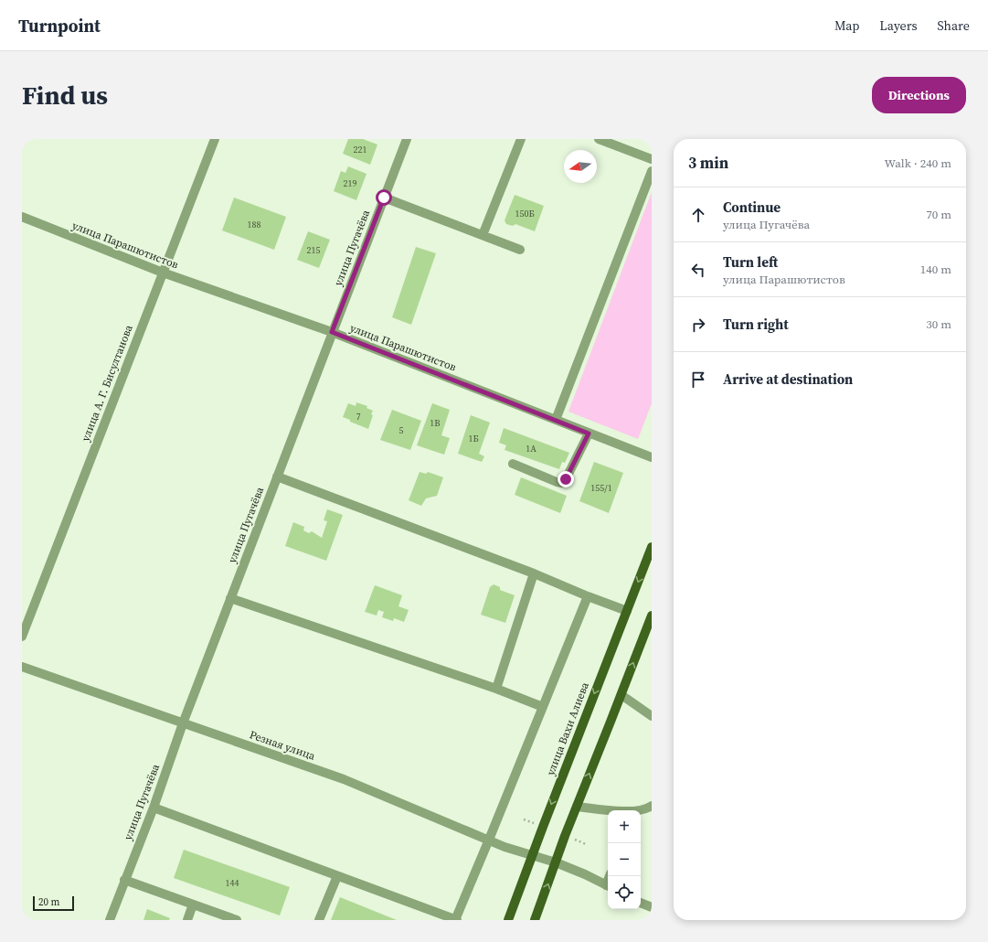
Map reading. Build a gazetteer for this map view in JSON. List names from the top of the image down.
{
  "streets": {
    "main road": ["улица Вахи Алиева"],
    "street": [
      "улица Парашютистов",
      "улица Пугачёва",
      "улица А. Г. Бисултанова",
      "Резная улица"
    ]
  },
  "crossings": [
    ["улица Парашютистов", "улица Пугачёва"],
    ["улица Парашютистов", "улица А. Г. Бисултанова"],
    ["улица Пугачёва", "Резная улица"],
    ["улица Вахи Алиева", "Резная улица"]
  ],
  "house_numbers": [
    "221",
    "219",
    "150Б",
    "188",
    "215",
    "7",
    "1В",
    "5",
    "1Б",
    "1А",
    "155/1",
    "144"
  ],
  "scale_bar": "20 m",
  "north": "left",
  "page": {
    "header": "Turnpoint",
    "nav": ["Map", "Layers", "Share"],
    "buttons": "Directions",
    "title": "Find us",
    "heading": ["3 min", "Walk · 240 m"],
    "list": [
      ["Continue", "улица Пугачёва", "70 m"],
      ["Turn left", "улица Парашютистов", "140 m"],
      ["Turn right", "30 m"],
      "Arrive at destination"
    ],
    "map_buttons": ["+", "−"],
    "scale": "20 m"
  }
}
